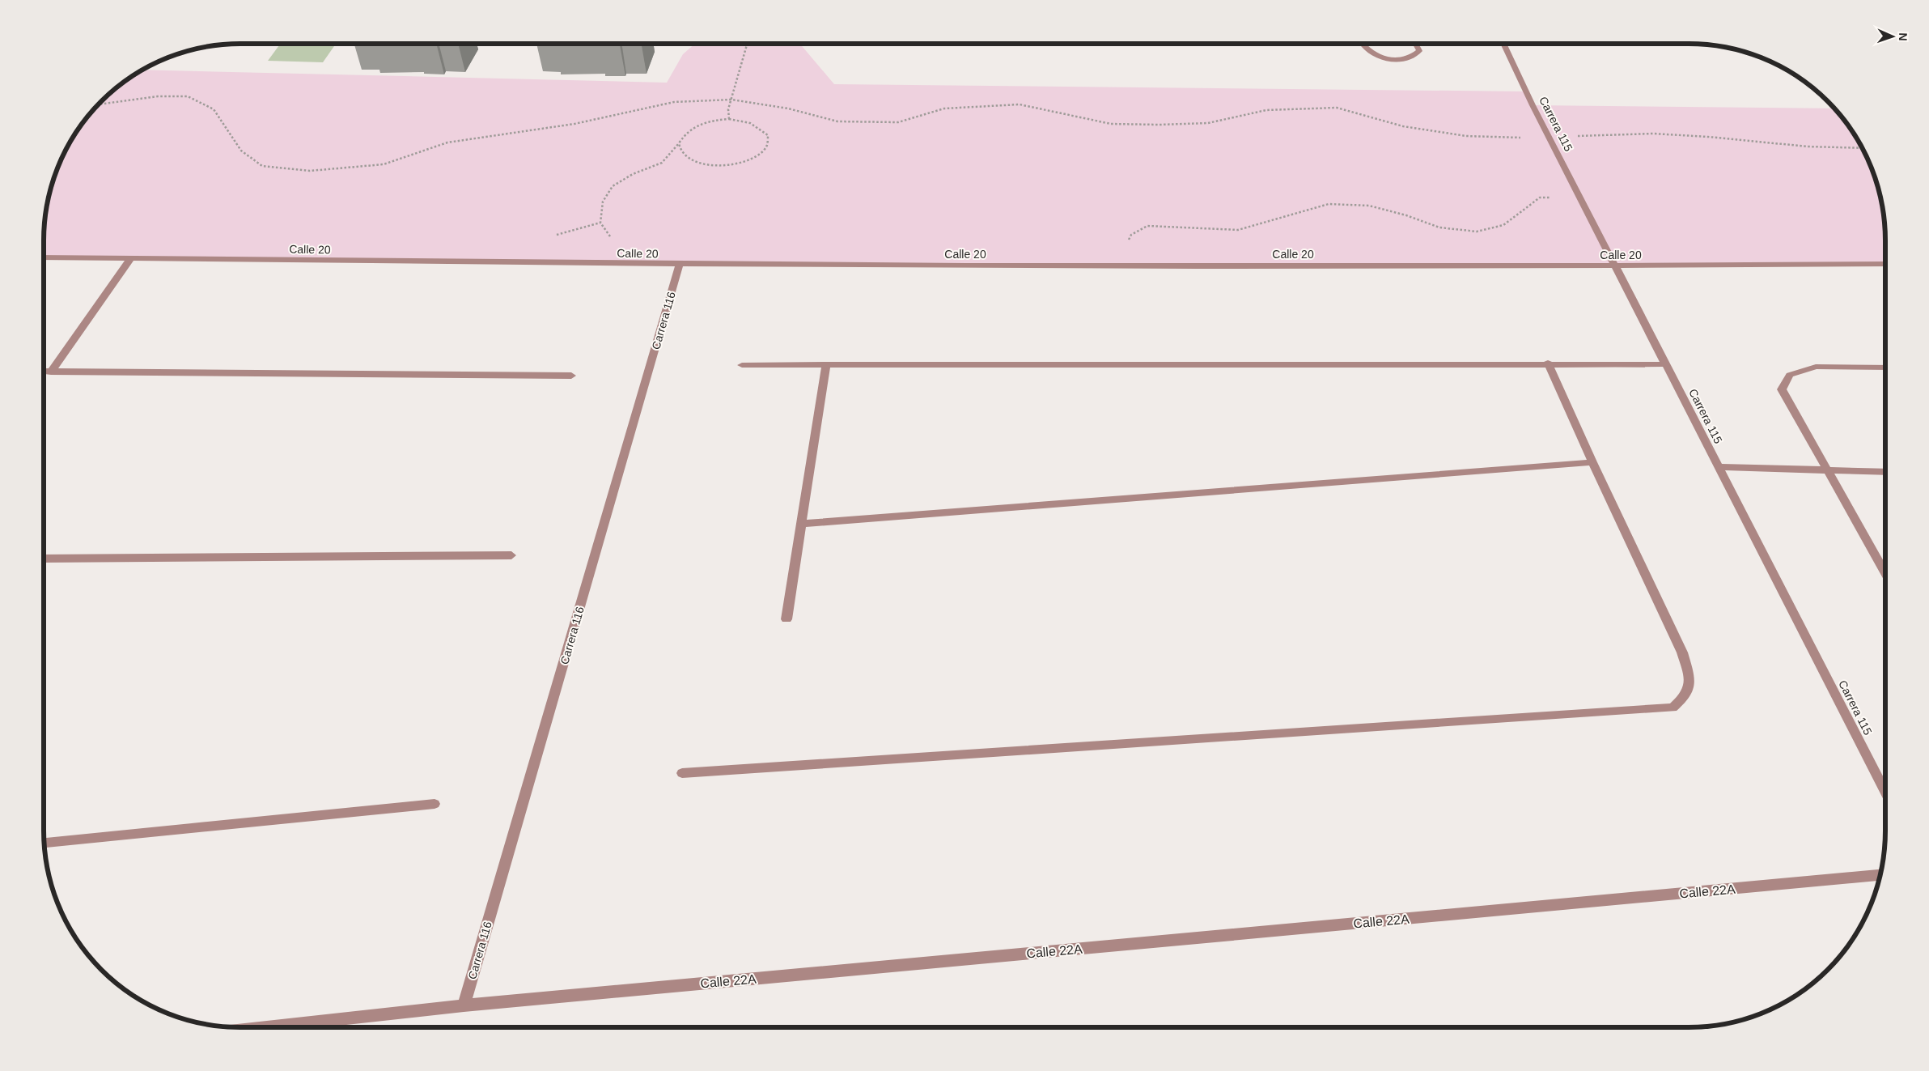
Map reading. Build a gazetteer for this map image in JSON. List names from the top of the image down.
{
  "streets": {
    "street": [
      "Carrera 115",
      "Calle 20",
      "Carrera 116",
      "Calle 22A"
    ]
  },
  "crossings": [
    ["Carrera 115", "Calle 20"],
    ["Calle 20", "Carrera 116"],
    ["Carrera 116", "Calle 22A"]
  ],
  "north": "right"
}
